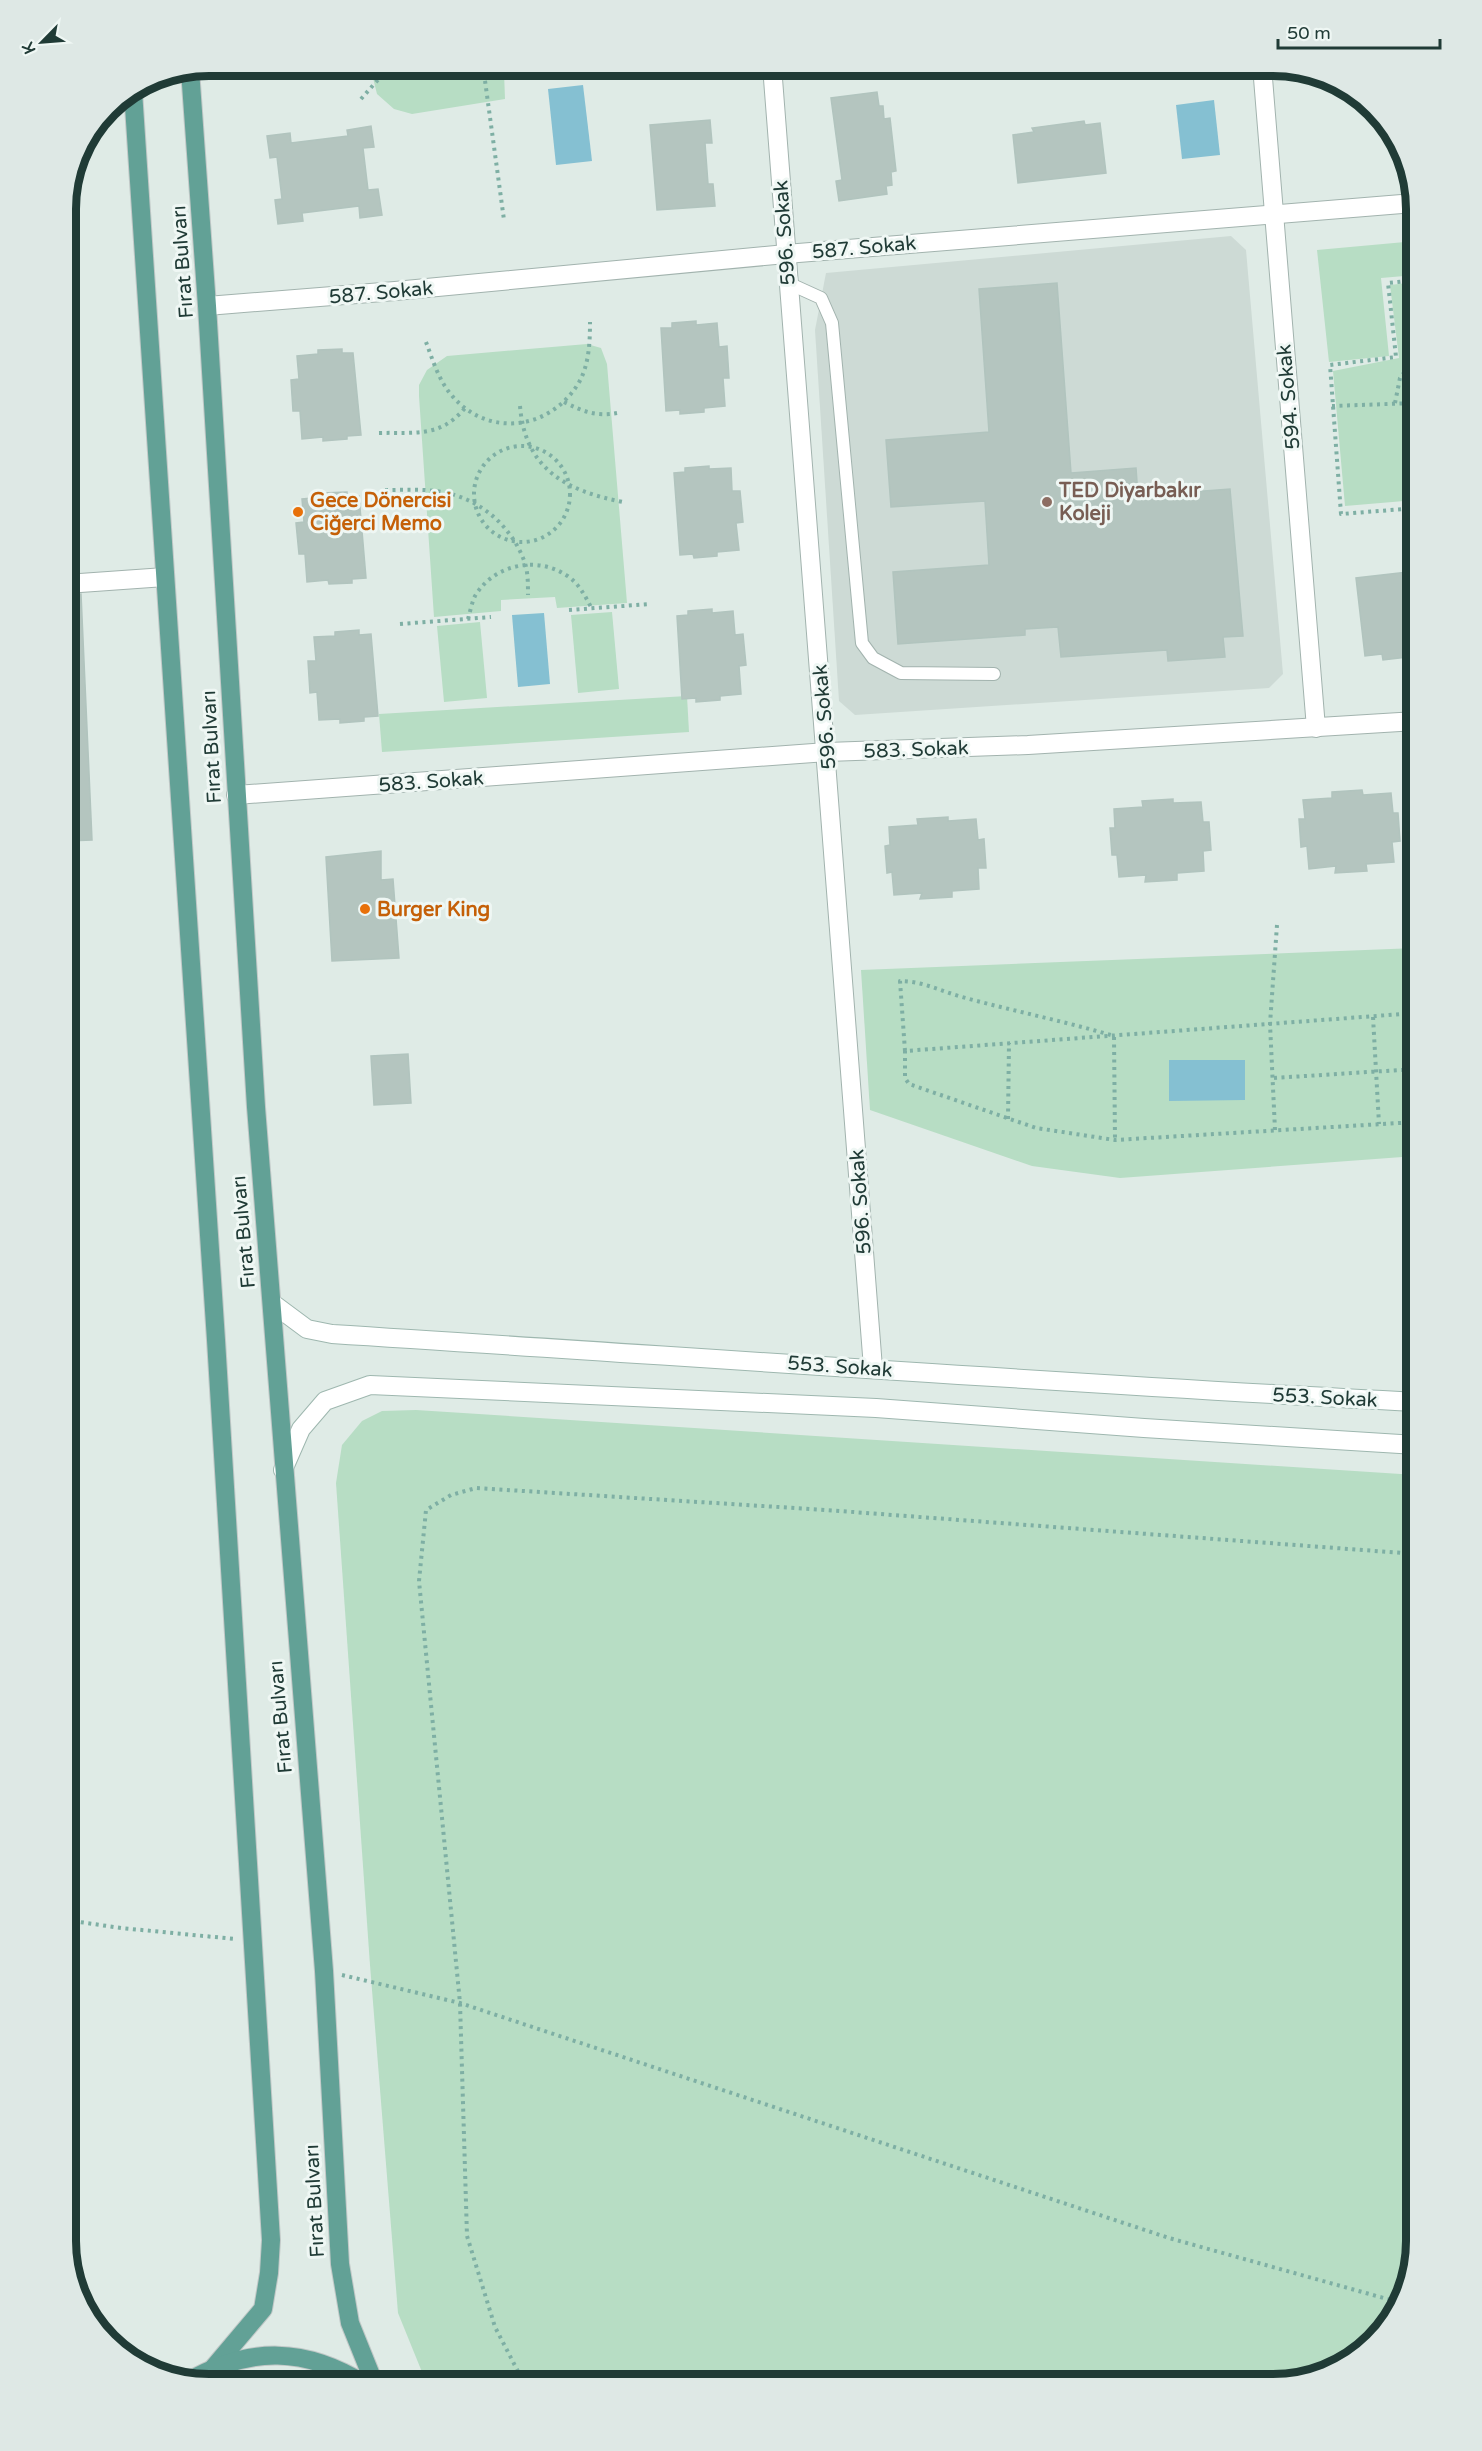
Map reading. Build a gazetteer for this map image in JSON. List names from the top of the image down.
{
  "streets": {
    "main road": ["Fırat Bulvarı"],
    "street": [
      "596. Sokak",
      "587. Sokak",
      "594. Sokak",
      "583. Sokak",
      "553. Sokak"
    ]
  },
  "crossings": [
    ["596. Sokak", "587. Sokak"],
    ["596. Sokak", "583. Sokak"],
    ["596. Sokak", "553. Sokak"],
    ["587. Sokak", "Fırat Bulvarı"],
    ["587. Sokak", "594. Sokak"],
    ["Fırat Bulvarı", "583. Sokak"],
    ["Fırat Bulvarı", "553. Sokak"],
    ["594. Sokak", "583. Sokak"]
  ],
  "places": ["TED Diyarbakır Koleji", "Gece Dönercisi Ciğerci Memo", "Burger King"],
  "scale_bar": "50 m",
  "north": "bottom left"
}
